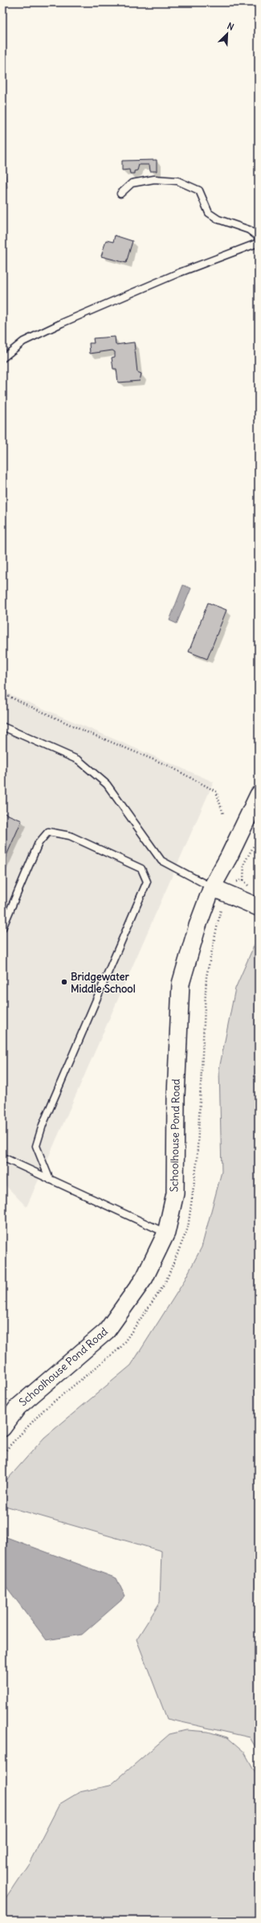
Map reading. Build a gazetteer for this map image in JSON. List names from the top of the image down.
{
  "streets": {
    "street": ["Schoolhouse Pond Road"]
  },
  "places": ["Bridgewater Middle School"],
  "north": "top right"
}
